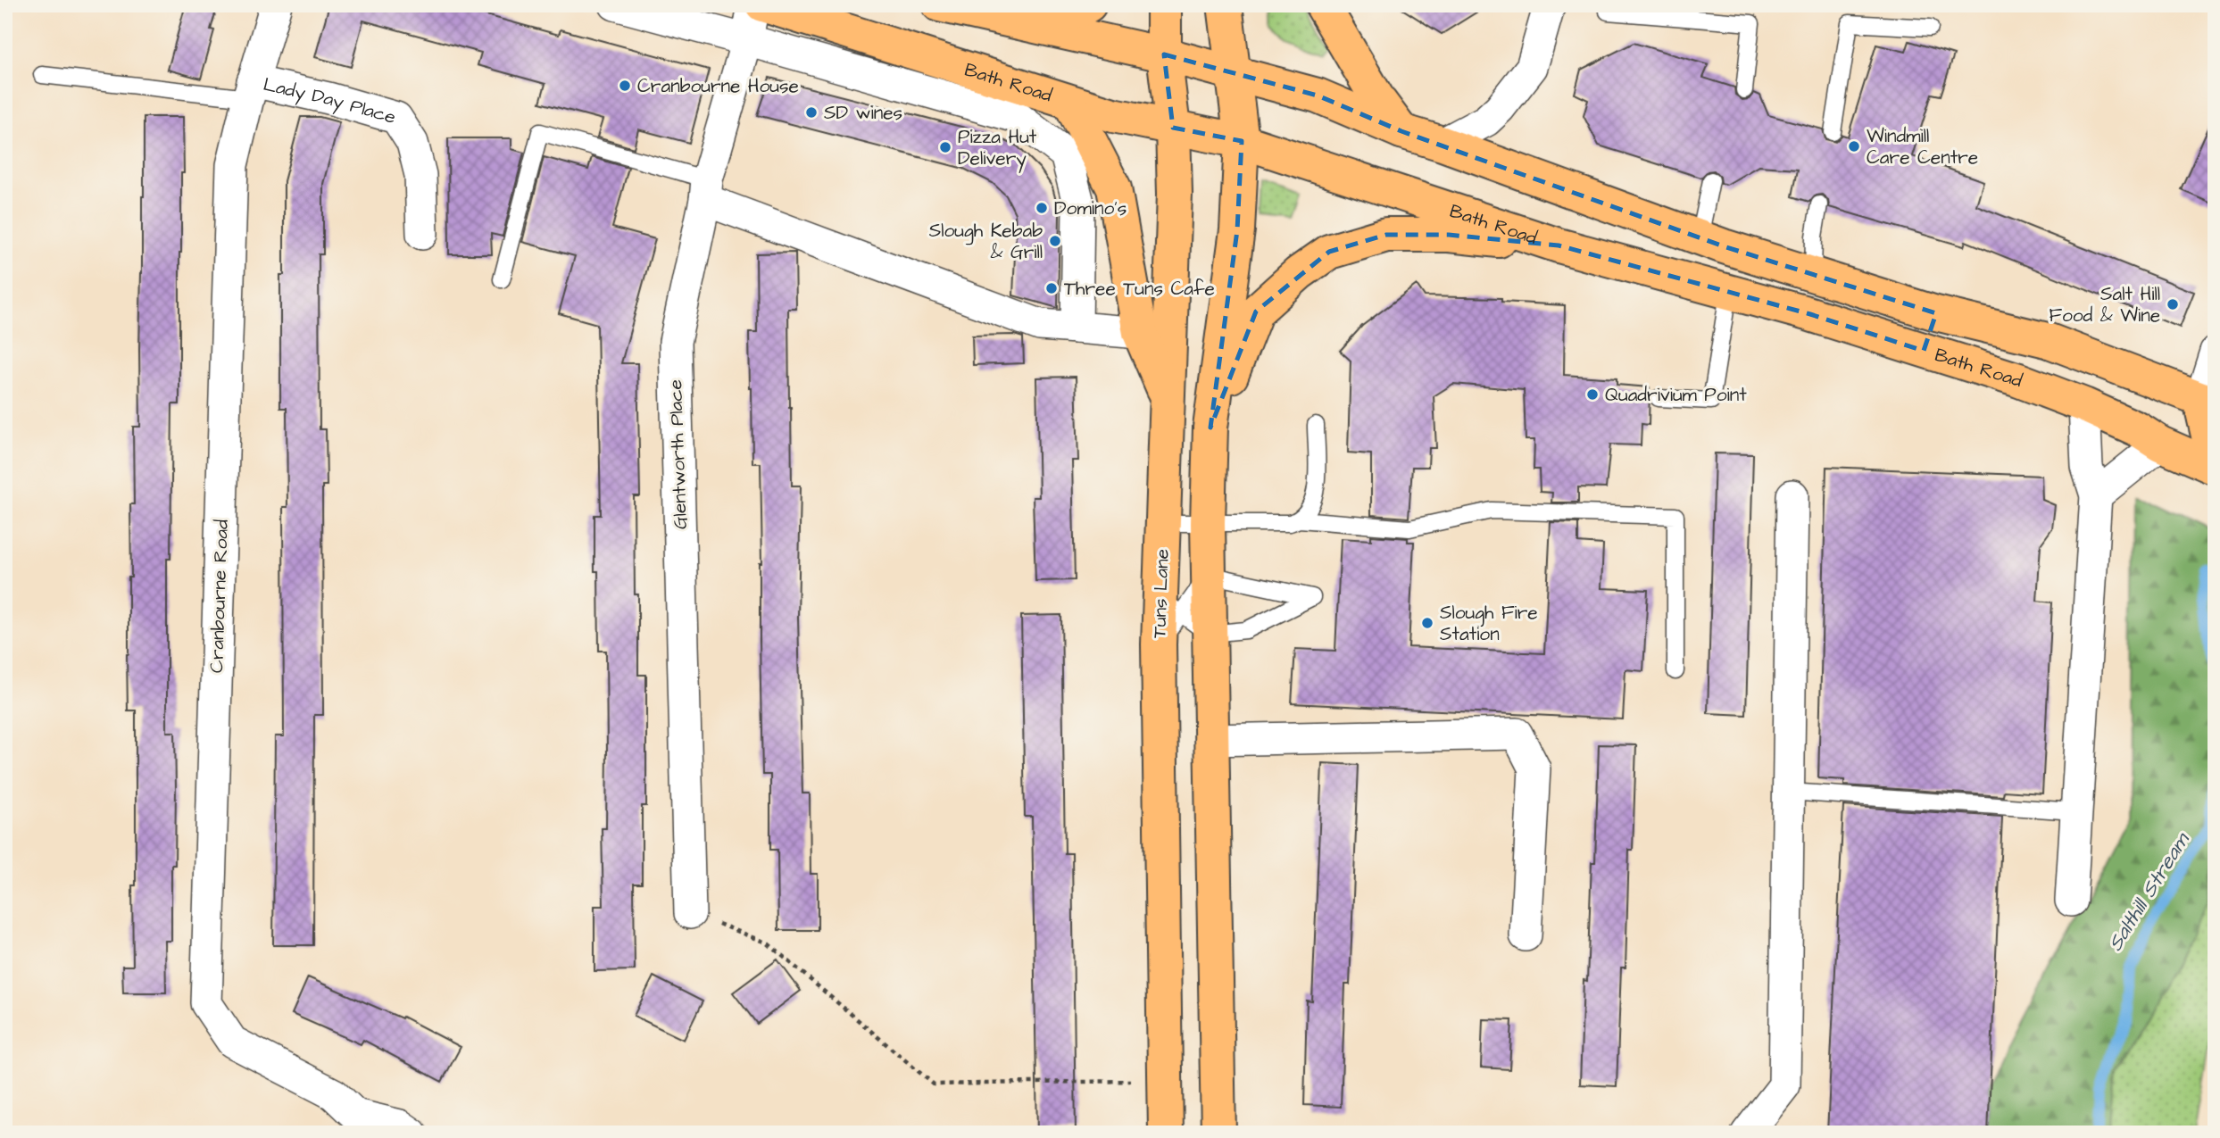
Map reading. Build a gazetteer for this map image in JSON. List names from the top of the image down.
{
  "streets": {
    "main road": ["Bath Road", "Tuns Lane"],
    "street": ["Lady Day Place", "Glentworth Place", "Cranbourne Road"]
  },
  "crossings": [
    ["Bath Road", "Glentworth Place"],
    ["Bath Road", "Tuns Lane"],
    ["Lady Day Place", "Cranbourne Road"]
  ],
  "water": ["Salthill Stream"],
  "places": [
    "Cranbourne House",
    "SD wines",
    "Windmill Care Centre",
    "Pizza Hut Delivery",
    "Domino's",
    "Slough Kebab & Grill",
    "Three Tuns Cafe",
    "Salt Hill Food & Wine",
    "Quadrivium Point",
    "Slough Fire Station"
  ]
}
